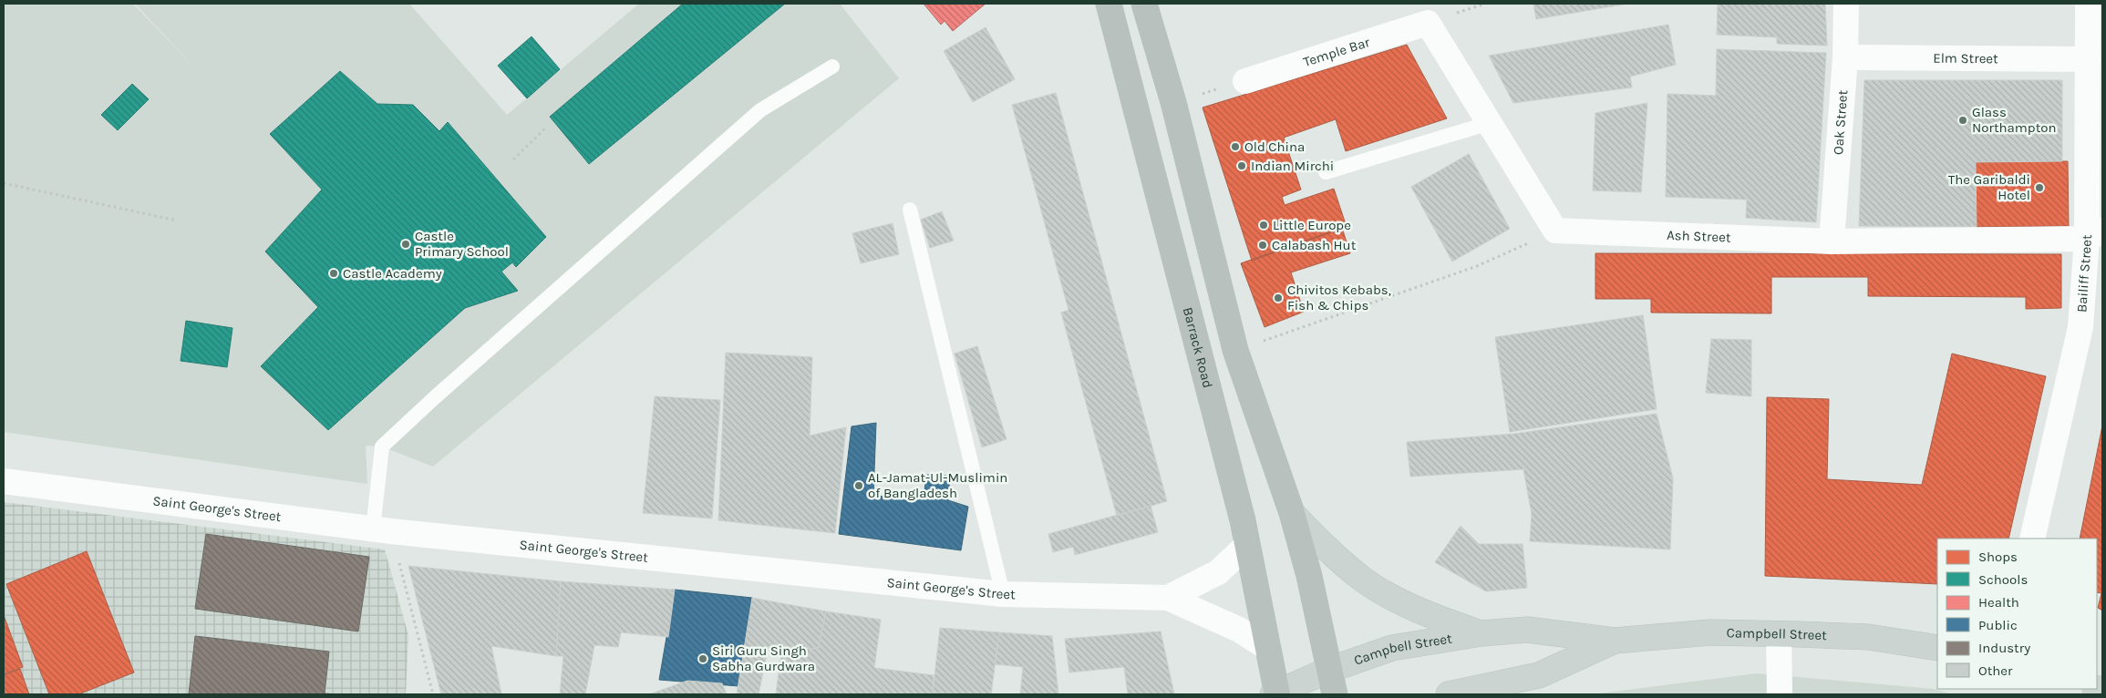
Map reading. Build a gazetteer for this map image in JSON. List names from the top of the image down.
{
  "streets": {
    "highway": ["Barrack Road"],
    "main road": ["Campbell Street"],
    "street": [
      "Temple Bar",
      "Elm Street",
      "Oak Street",
      "Ash Street",
      "Bailiff Street",
      "Saint George's Street"
    ]
  },
  "crossings": [
    ["Elm Street", "Oak Street"],
    ["Elm Street", "Bailiff Street"],
    ["Oak Street", "Ash Street"],
    ["Ash Street", "Bailiff Street"],
    ["Barrack Road", "Saint George's Street"],
    ["Barrack Road", "Campbell Street"]
  ],
  "places": [
    "Glass Northampton",
    "Old China",
    "Indian Mirchi",
    "The Garibaldi Hotel",
    "Little Europe",
    "Castle Primary School",
    "Calabash Hut",
    "Castle Academy",
    "Chivitos Kebabs, Fish & Chips",
    "AL-Jamat-Ul-Muslimin of Bangladesh",
    "Siri Guru Singh Sabha Gurdwara"
  ],
  "legend": [
    "Shops",
    "Schools",
    "Health",
    "Public",
    "Industry",
    "Other"
  ]
}
